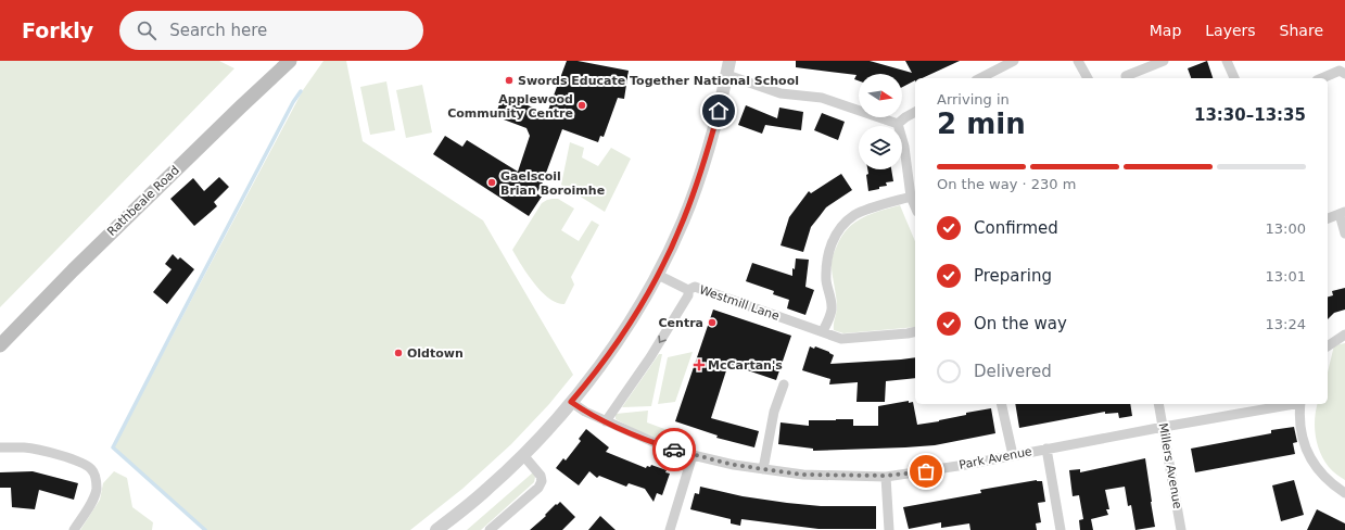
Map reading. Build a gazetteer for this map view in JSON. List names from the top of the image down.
{
  "streets": {
    "main road": ["Rathbeale Road"],
    "street": ["Westmill Lane", "Park Avenue", "Millers Avenue"]
  },
  "crossings": [
    ["Park Avenue", "Millers Avenue"]
  ],
  "places": {
    "other": [
      "Swords Educate Together National School",
      "Applewood Community Centre",
      "Gaelscoil Brian Boroimhe",
      "Centra",
      "Oldtown"
    ],
    "health": ["McCartan's"]
  },
  "north": "right",
  "page": {
    "header": "Forkly",
    "search": "Search here",
    "nav": ["Map", "Layers", "Share"],
    "heading": ["2 min", "Arriving in", "13:30–13:35"],
    "bar": "On the way · 230 m",
    "list": [
      ["Confirmed", "13:00"],
      ["Preparing", "13:01"],
      ["On the way", "13:24"],
      "Delivered"
    ]
  }
}
